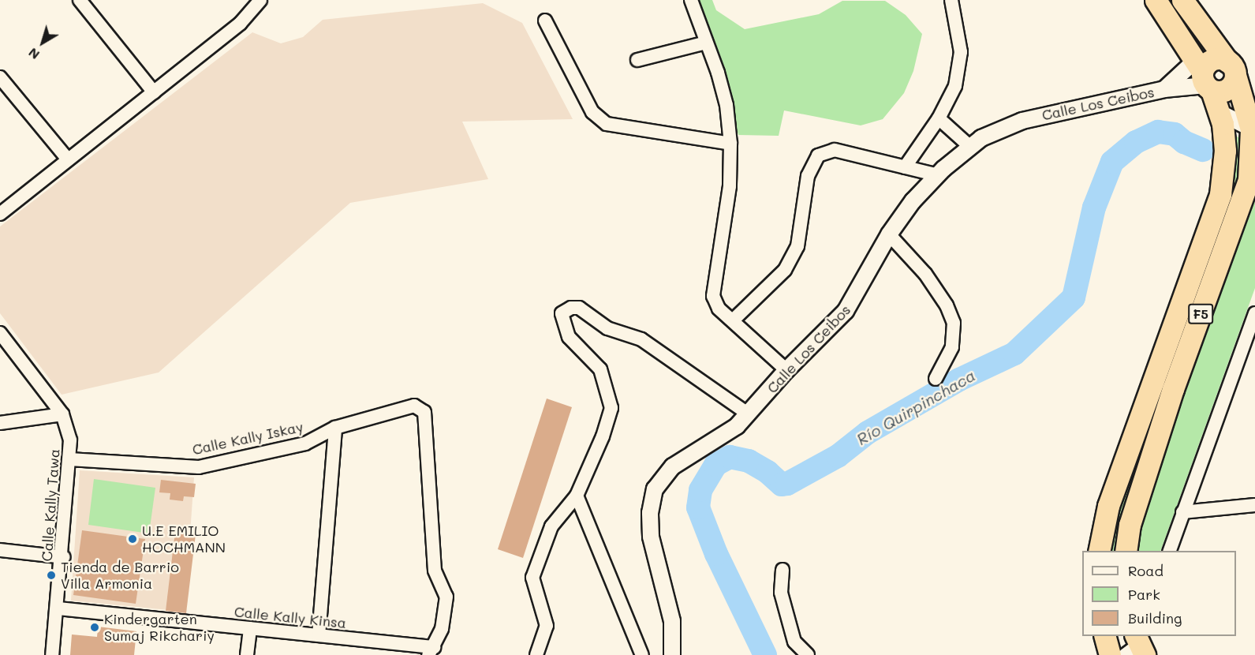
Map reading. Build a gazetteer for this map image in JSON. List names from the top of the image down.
{
  "streets": {
    "highway": ["F5"],
    "street": [
      "Calle Los Ceibos",
      "Calle Kally Iskay",
      "Calle Kally Tawa",
      "Calle Kally Kinsa"
    ]
  },
  "crossings": [
    ["Calle Los Ceibos", "F5"],
    ["Calle Kally Iskay", "Calle Kally Tawa"],
    ["Calle Kally Iskay", "Calle Kally Kinsa"],
    ["Calle Kally Tawa", "Calle Kally Kinsa"]
  ],
  "water": ["Río Quirpinchaca"],
  "places": ["U.E EMILIO HOCHMANN", "Tienda de Barrio Villa Armonia", "Kindergarten Sumaj Rikchariy"],
  "legend": ["Road", "Park", "Building"],
  "north": "bottom left"
}
